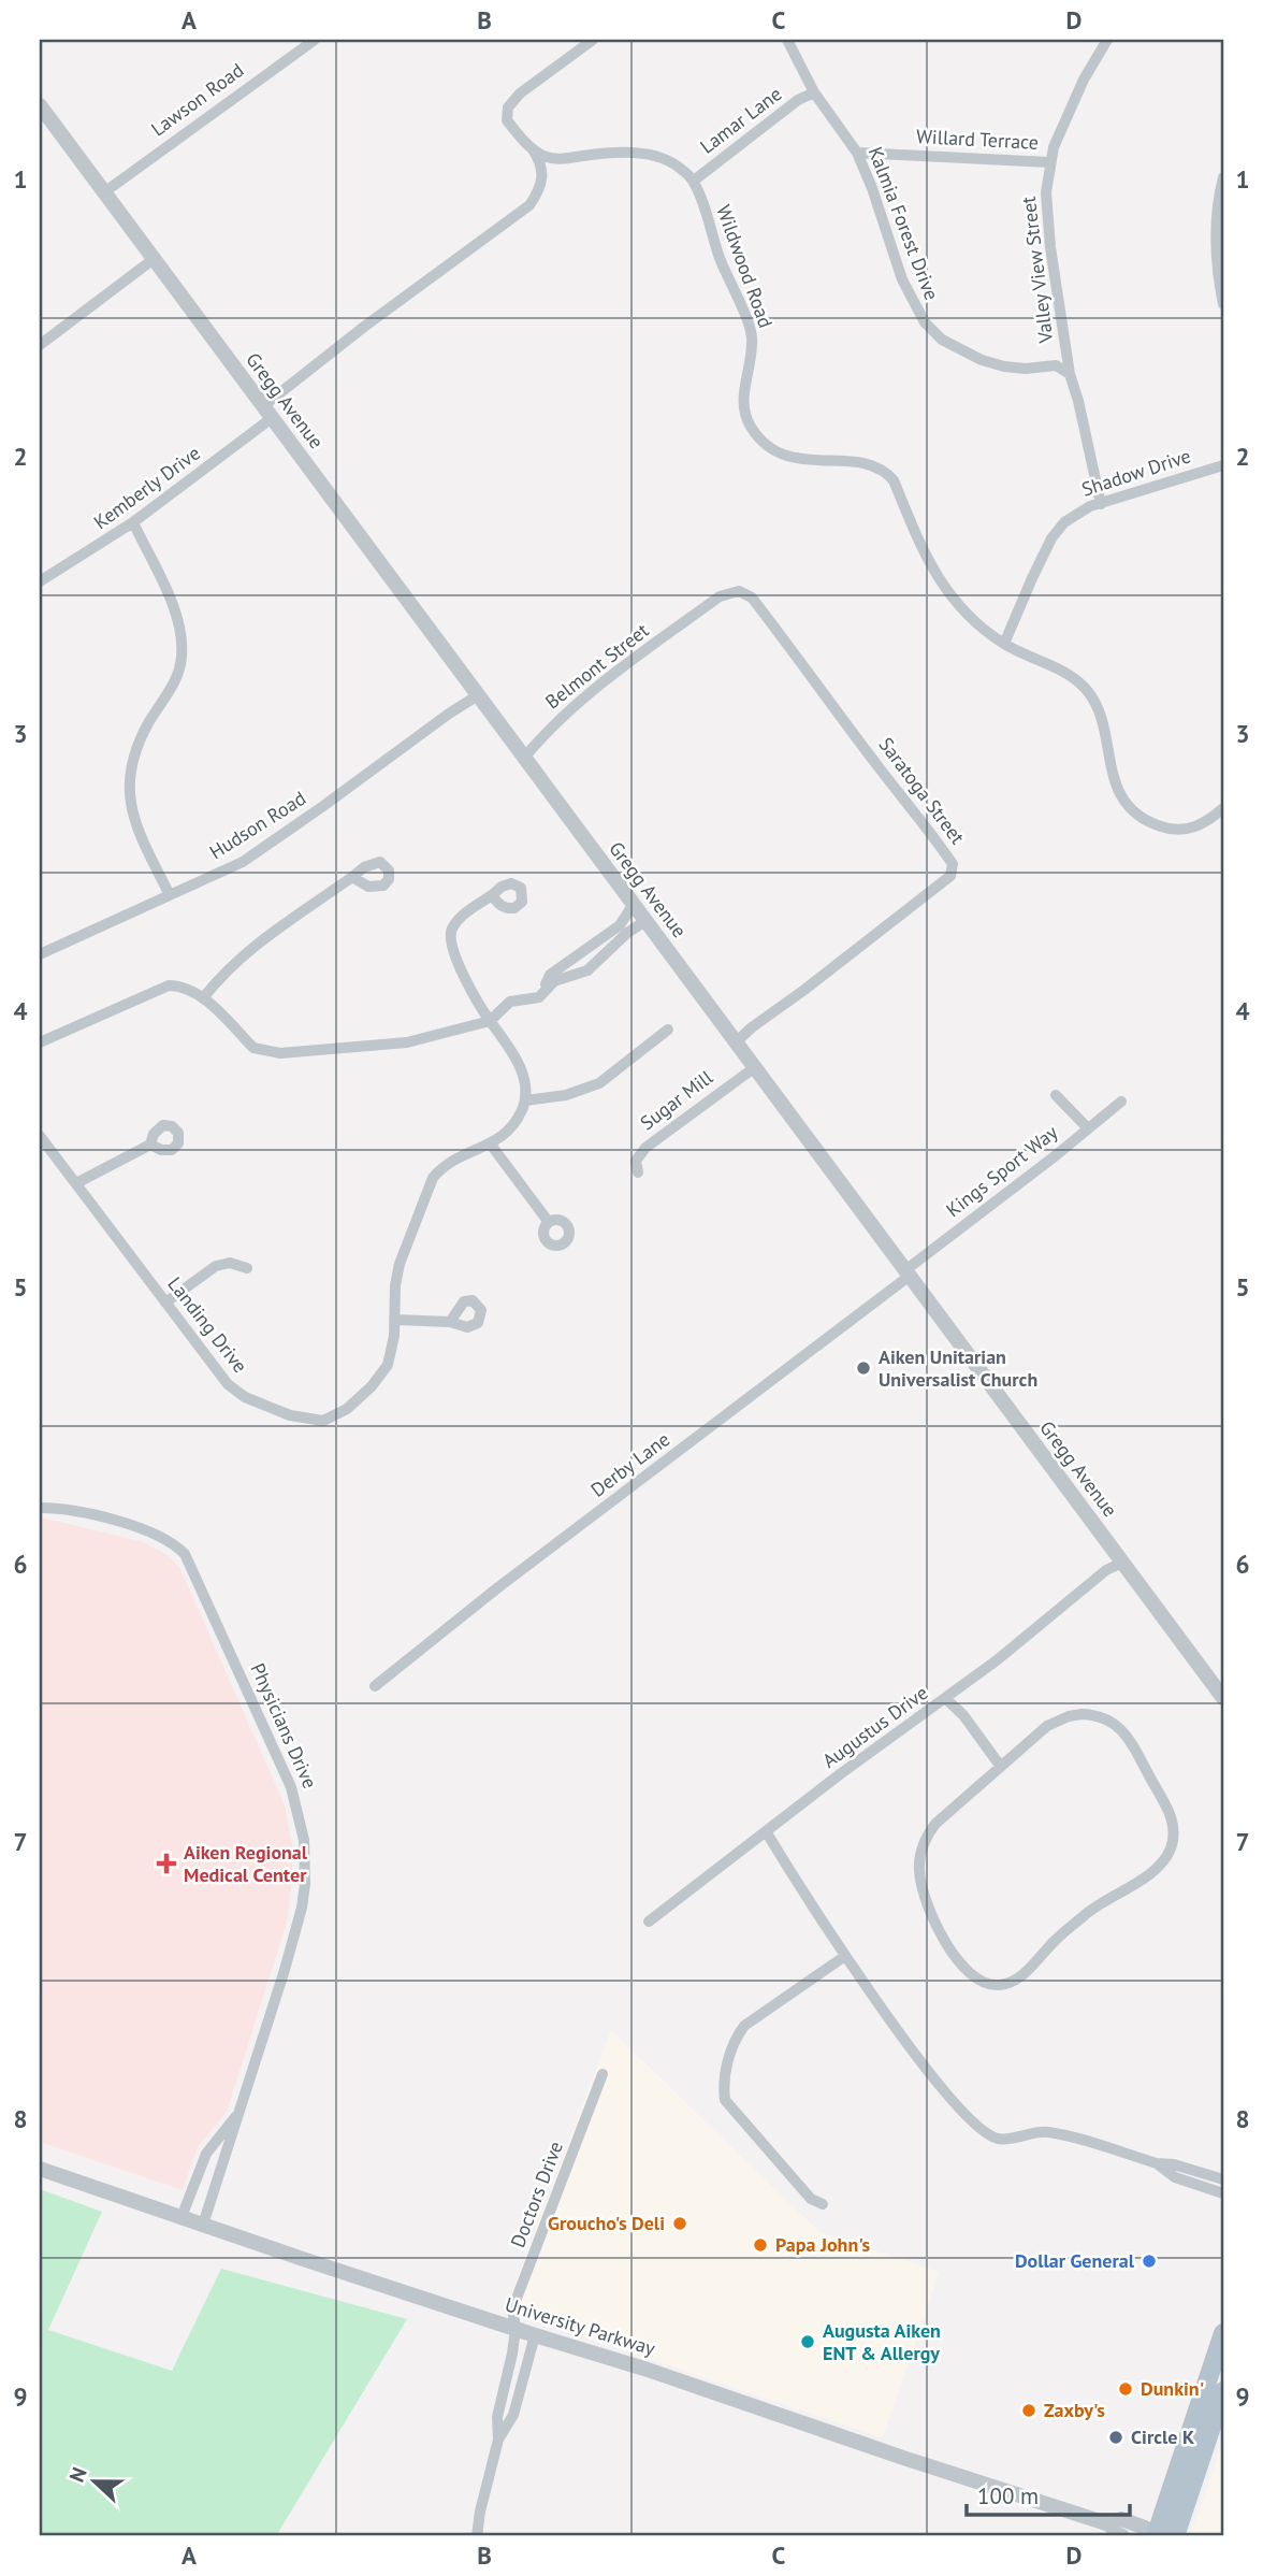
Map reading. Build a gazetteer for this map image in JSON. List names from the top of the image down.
{
  "streets": {
    "street": [
      "Lawson Road",
      "Lamar Lane",
      "Willard Terrace",
      "Kalmia Forest Drive",
      "Wildwood Road",
      "Valley View Street",
      "Gregg Avenue",
      "Shadow Drive",
      "Kemberly Drive",
      "Belmont Street",
      "Saratoga Street",
      "Hudson Road",
      "Sugar Mill",
      "Kings Sport Way",
      "Landing Drive",
      "Derby Lane",
      "Physicians Drive",
      "Augustus Drive",
      "Doctors Drive",
      "University Parkway"
    ]
  },
  "crossings": [
    ["Lawson Road", "Gregg Avenue"],
    ["Lamar Lane", "Kalmia Forest Drive"],
    ["Lamar Lane", "Wildwood Road"],
    ["Willard Terrace", "Kalmia Forest Drive"],
    ["Willard Terrace", "Valley View Street"],
    ["Kalmia Forest Drive", "Valley View Street"],
    ["Wildwood Road", "Shadow Drive"],
    ["Valley View Street", "Shadow Drive"],
    ["Gregg Avenue", "Kemberly Drive"],
    ["Gregg Avenue", "Belmont Street"],
    ["Gregg Avenue", "Saratoga Street"],
    ["Gregg Avenue", "Hudson Road"],
    ["Gregg Avenue", "Sugar Mill"],
    ["Gregg Avenue", "Kings Sport Way"],
    ["Gregg Avenue", "Derby Lane"],
    ["Gregg Avenue", "Augustus Drive"],
    ["Belmont Street", "Saratoga Street"],
    ["Kings Sport Way", "Derby Lane"],
    ["Physicians Drive", "University Parkway"],
    ["Doctors Drive", "University Parkway"]
  ],
  "places": {
    "other": [
      "Aiken Unitarian Universalist Church",
      "Groucho's Deli",
      "Papa John's",
      "Dollar General",
      "Augusta Aiken ENT & Allergy",
      "Dunkin'",
      "Zaxby's",
      "Circle K"
    ],
    "health": ["Aiken Regional Medical Center"]
  },
  "scale_bar": "100 m",
  "north": "left",
  "grid": {
    "columns": [
      "A",
      "B",
      "C",
      "D"
    ],
    "rows": [
      "1",
      "2",
      "3",
      "4",
      "5",
      "6",
      "7",
      "8",
      "9"
    ]
  }
}
